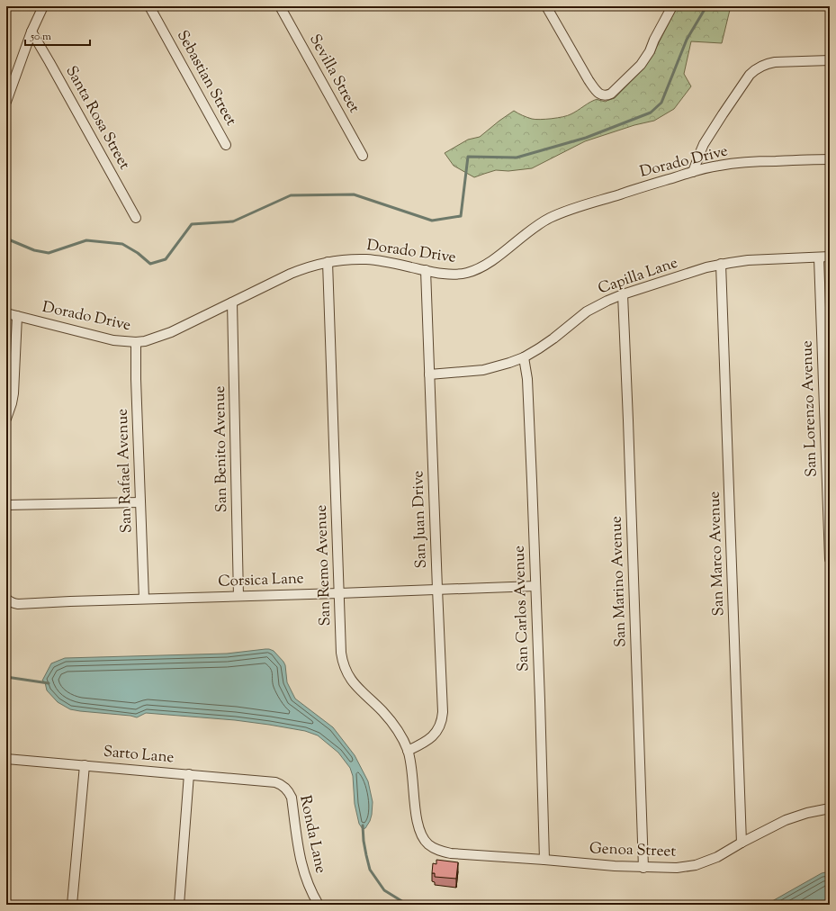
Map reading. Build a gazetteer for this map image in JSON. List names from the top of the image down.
{
  "streets": {
    "street": [
      "Sevilla Street",
      "Sebastian Street",
      "Santa Rosa Street",
      "Dorado Drive",
      "Capilla Lane",
      "San Lorenzo Avenue",
      "San Benito Avenue",
      "San Rafael Avenue",
      "San Juan Drive",
      "San Marco Avenue",
      "San Remo Avenue",
      "Corsica Lane",
      "San Marino Avenue",
      "San Carlos Avenue",
      "Sarto Lane",
      "Ronda Lane",
      "Genoa Street"
    ]
  },
  "crossings": [
    ["Dorado Drive", "San Benito Avenue"],
    ["Dorado Drive", "San Rafael Avenue"],
    ["Dorado Drive", "San Juan Drive"],
    ["Dorado Drive", "San Remo Avenue"],
    ["Capilla Lane", "San Lorenzo Avenue"],
    ["Capilla Lane", "San Juan Drive"],
    ["Capilla Lane", "San Marco Avenue"],
    ["Capilla Lane", "San Marino Avenue"],
    ["Capilla Lane", "San Carlos Avenue"],
    ["San Benito Avenue", "Corsica Lane"],
    ["San Rafael Avenue", "Corsica Lane"],
    ["San Juan Drive", "San Remo Avenue"],
    ["San Juan Drive", "Corsica Lane"],
    ["San Marco Avenue", "Genoa Street"],
    ["San Remo Avenue", "Corsica Lane"],
    ["San Remo Avenue", "Genoa Street"],
    ["Corsica Lane", "San Carlos Avenue"],
    ["San Marino Avenue", "Genoa Street"],
    ["San Carlos Avenue", "Genoa Street"],
    ["Sarto Lane", "Ronda Lane"]
  ],
  "scale_bar": "50 m"
}
